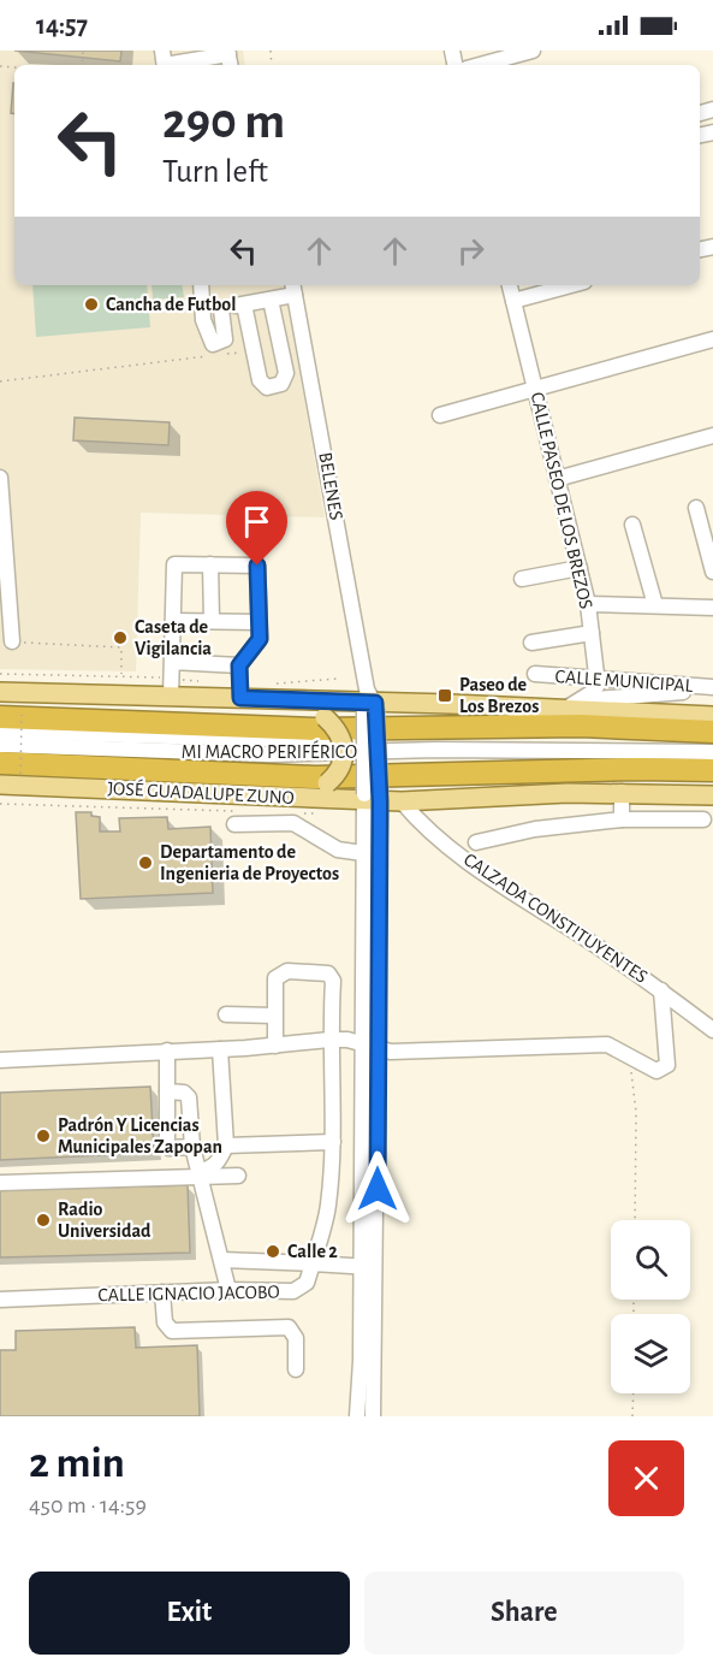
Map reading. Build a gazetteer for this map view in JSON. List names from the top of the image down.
{
  "streets": {
    "main road": ["JOSÉ GUADALUPE ZUNO"],
    "street": [
      "BELENES",
      "CALLE PASEO DE LOS BREZOS",
      "CALLE MUNICIPAL",
      "MI MACRO PERIFÉRICO",
      "CALZADA CONSTITUYENTES",
      "CALLE IGNACIO JACOBO"
    ]
  },
  "crossings": [
    ["BELENES", "JOSÉ GUADALUPE ZUNO"],
    ["CALLE PASEO DE LOS BREZOS", "CALLE MUNICIPAL"],
    ["JOSÉ GUADALUPE ZUNO", "CALZADA CONSTITUYENTES"]
  ],
  "places": {
    "other": [
      "Cancha de Futbol",
      "Caseta de Vigilancia",
      "Departamento de Ingenieria de Proyectos",
      "Padrón Y Licencias Municipales Zapopan",
      "Radio Universidad",
      "Calle 2"
    ],
    "transit": ["Paseo de Los Brezos"]
  },
  "page": {
    "status": "14:57",
    "turn": ["290 m", "Turn left"],
    "heading": ["2 min", "450 m · 14:59"],
    "buttons": ["Exit", "Share"]
  }
}
